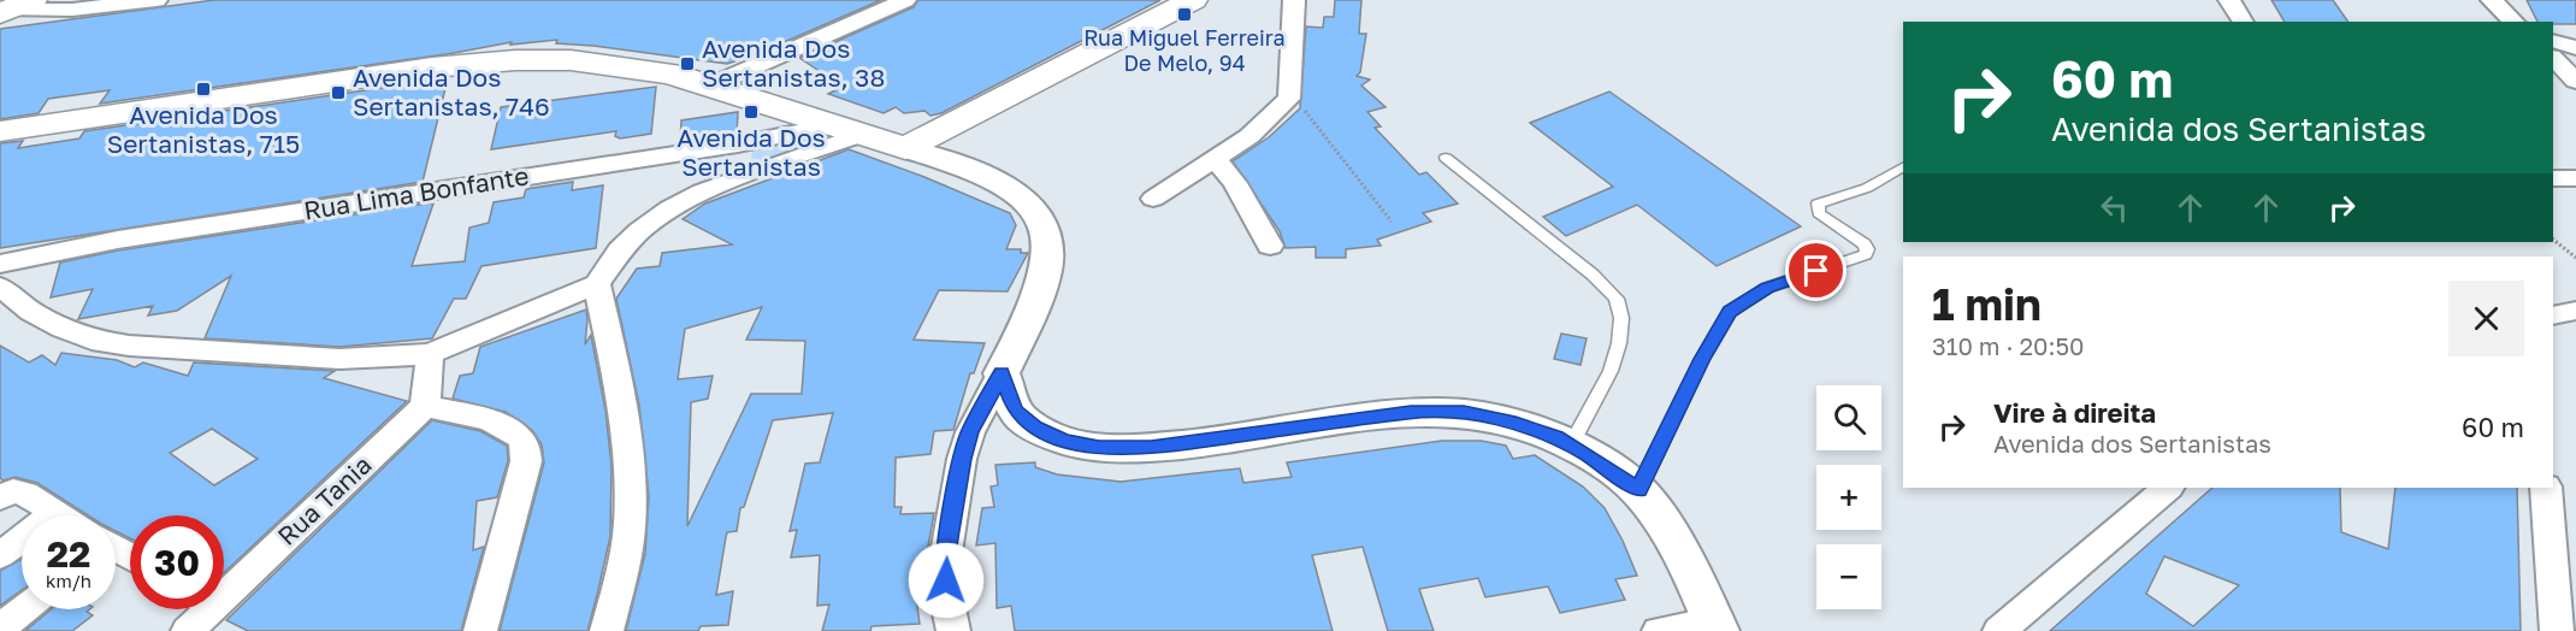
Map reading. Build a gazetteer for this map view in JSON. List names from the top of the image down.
{
  "streets": {
    "street": ["Rua Lima Bonfante", "Rua Tania"]
  },
  "places": {
    "transit": [
      "Rua Miguel Ferreira De Melo, 94",
      "Avenida Dos Sertanistas, 38",
      "Avenida Dos Sertanistas, 715",
      "Avenida Dos Sertanistas, 746",
      "Avenida Dos Sertanistas"
    ]
  },
  "page": {
    "turn": ["60 m", "Avenida dos Sertanistas"],
    "heading": ["1 min", "310 m · 20:50"],
    "list": [
      {
        "name": "Vire à direita",
        "note": "Avenida dos Sertanistas",
        "value": "60 m"
      }
    ],
    "map_buttons": ["+", "−"],
    "speed": "22 km/h",
    "limit": "30"
  }
}
